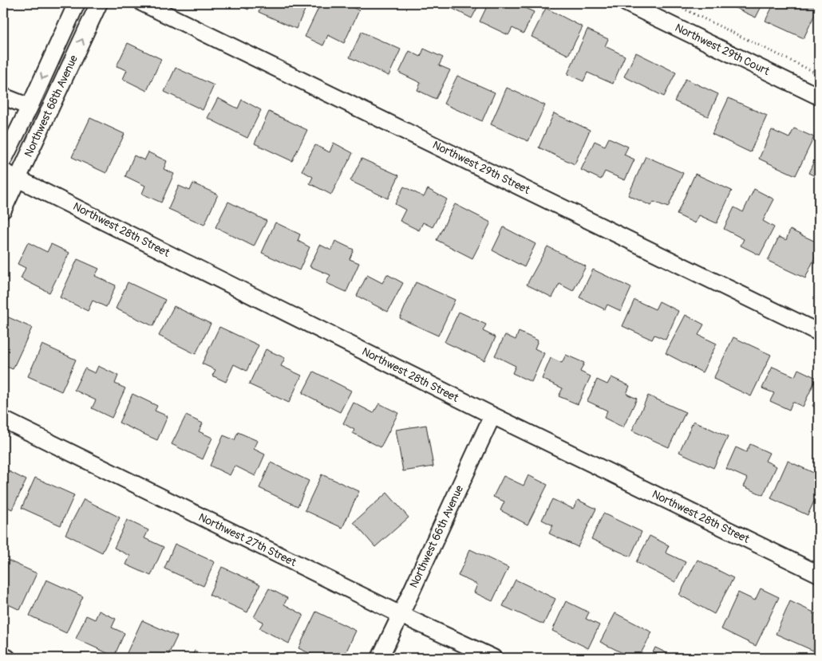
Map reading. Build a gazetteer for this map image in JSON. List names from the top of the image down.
{
  "streets": {
    "street": [
      "Northwest 29th Court",
      "Northwest 68th Avenue",
      "Northwest 29th Street",
      "Northwest 28th Street",
      "Northwest 66th Avenue",
      "Northwest 27th Street"
    ]
  },
  "crossings": [
    ["Northwest 68th Avenue", "Northwest 28th Street"],
    ["Northwest 28th Street", "Northwest 66th Avenue"],
    ["Northwest 66th Avenue", "Northwest 27th Street"]
  ]
}
